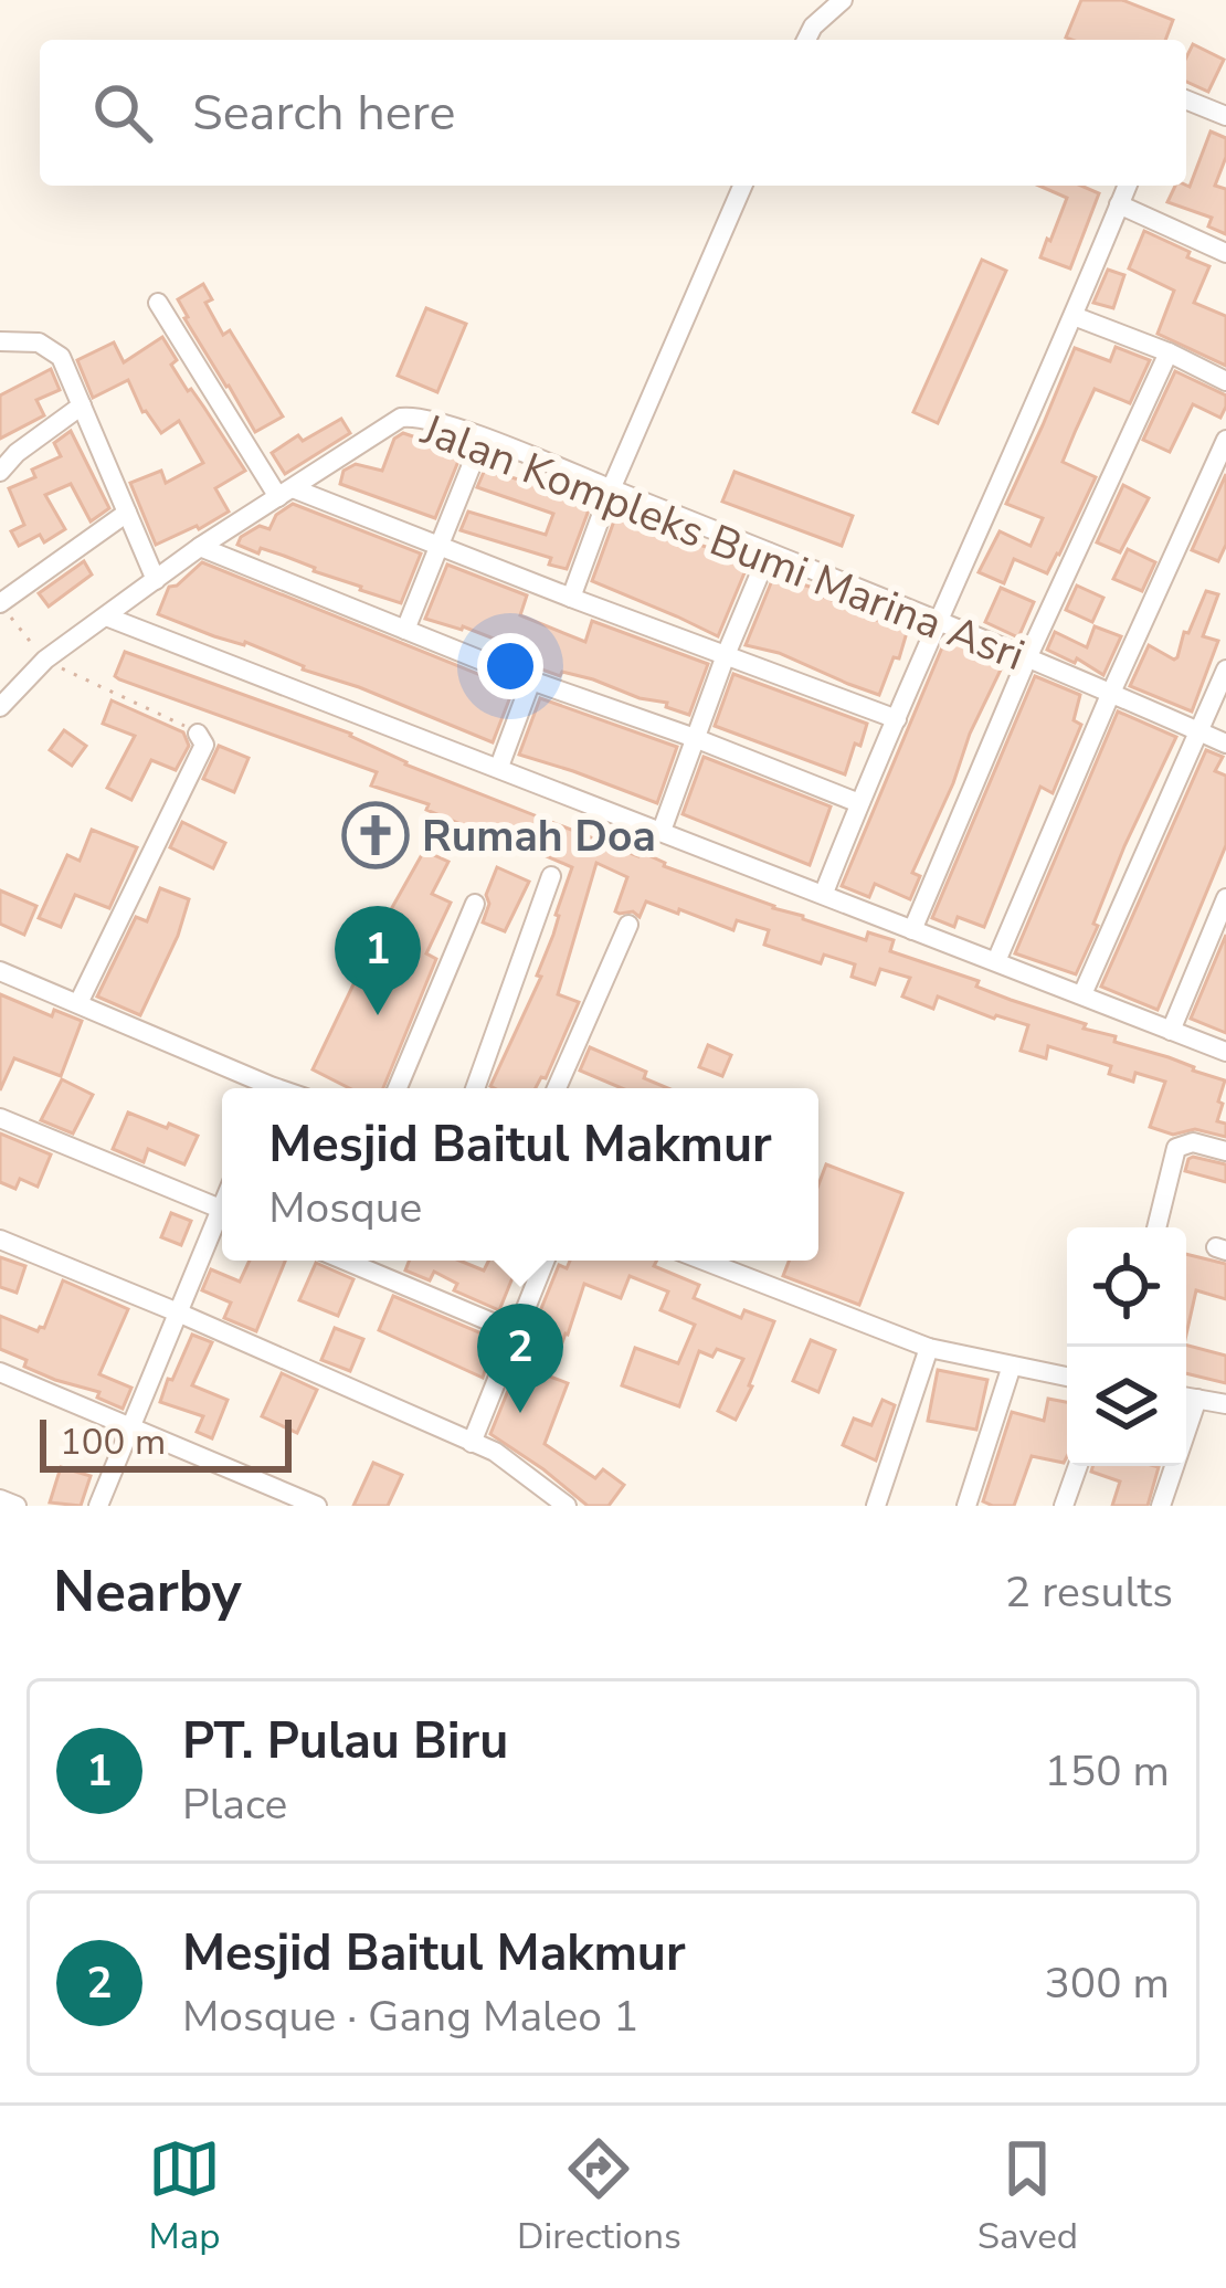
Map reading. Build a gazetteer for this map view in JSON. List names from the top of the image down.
{
  "streets": {
    "street": ["Jalan Kompleks Bumi Marina Asri"]
  },
  "places": {
    "church": ["Rumah Doa"]
  },
  "scale_bar": "100 m",
  "page": {
    "search": "Search here",
    "pins": ["1", "2"],
    "popup": ["Mesjid Baitul Makmur", "Mosque"],
    "scale": "100 m",
    "heading": ["Nearby", "2 results"],
    "list": [
      {
        "mark": "1",
        "name": "PT. Pulau Biru",
        "note": "Place",
        "value": "150 m"
      },
      {
        "mark": "2",
        "name": "Mesjid Baitul Makmur",
        "note": "Mosque · Gang Maleo 1",
        "value": "300 m"
      }
    ],
    "nav": ["Map", "Directions", "Saved"]
  }
}
